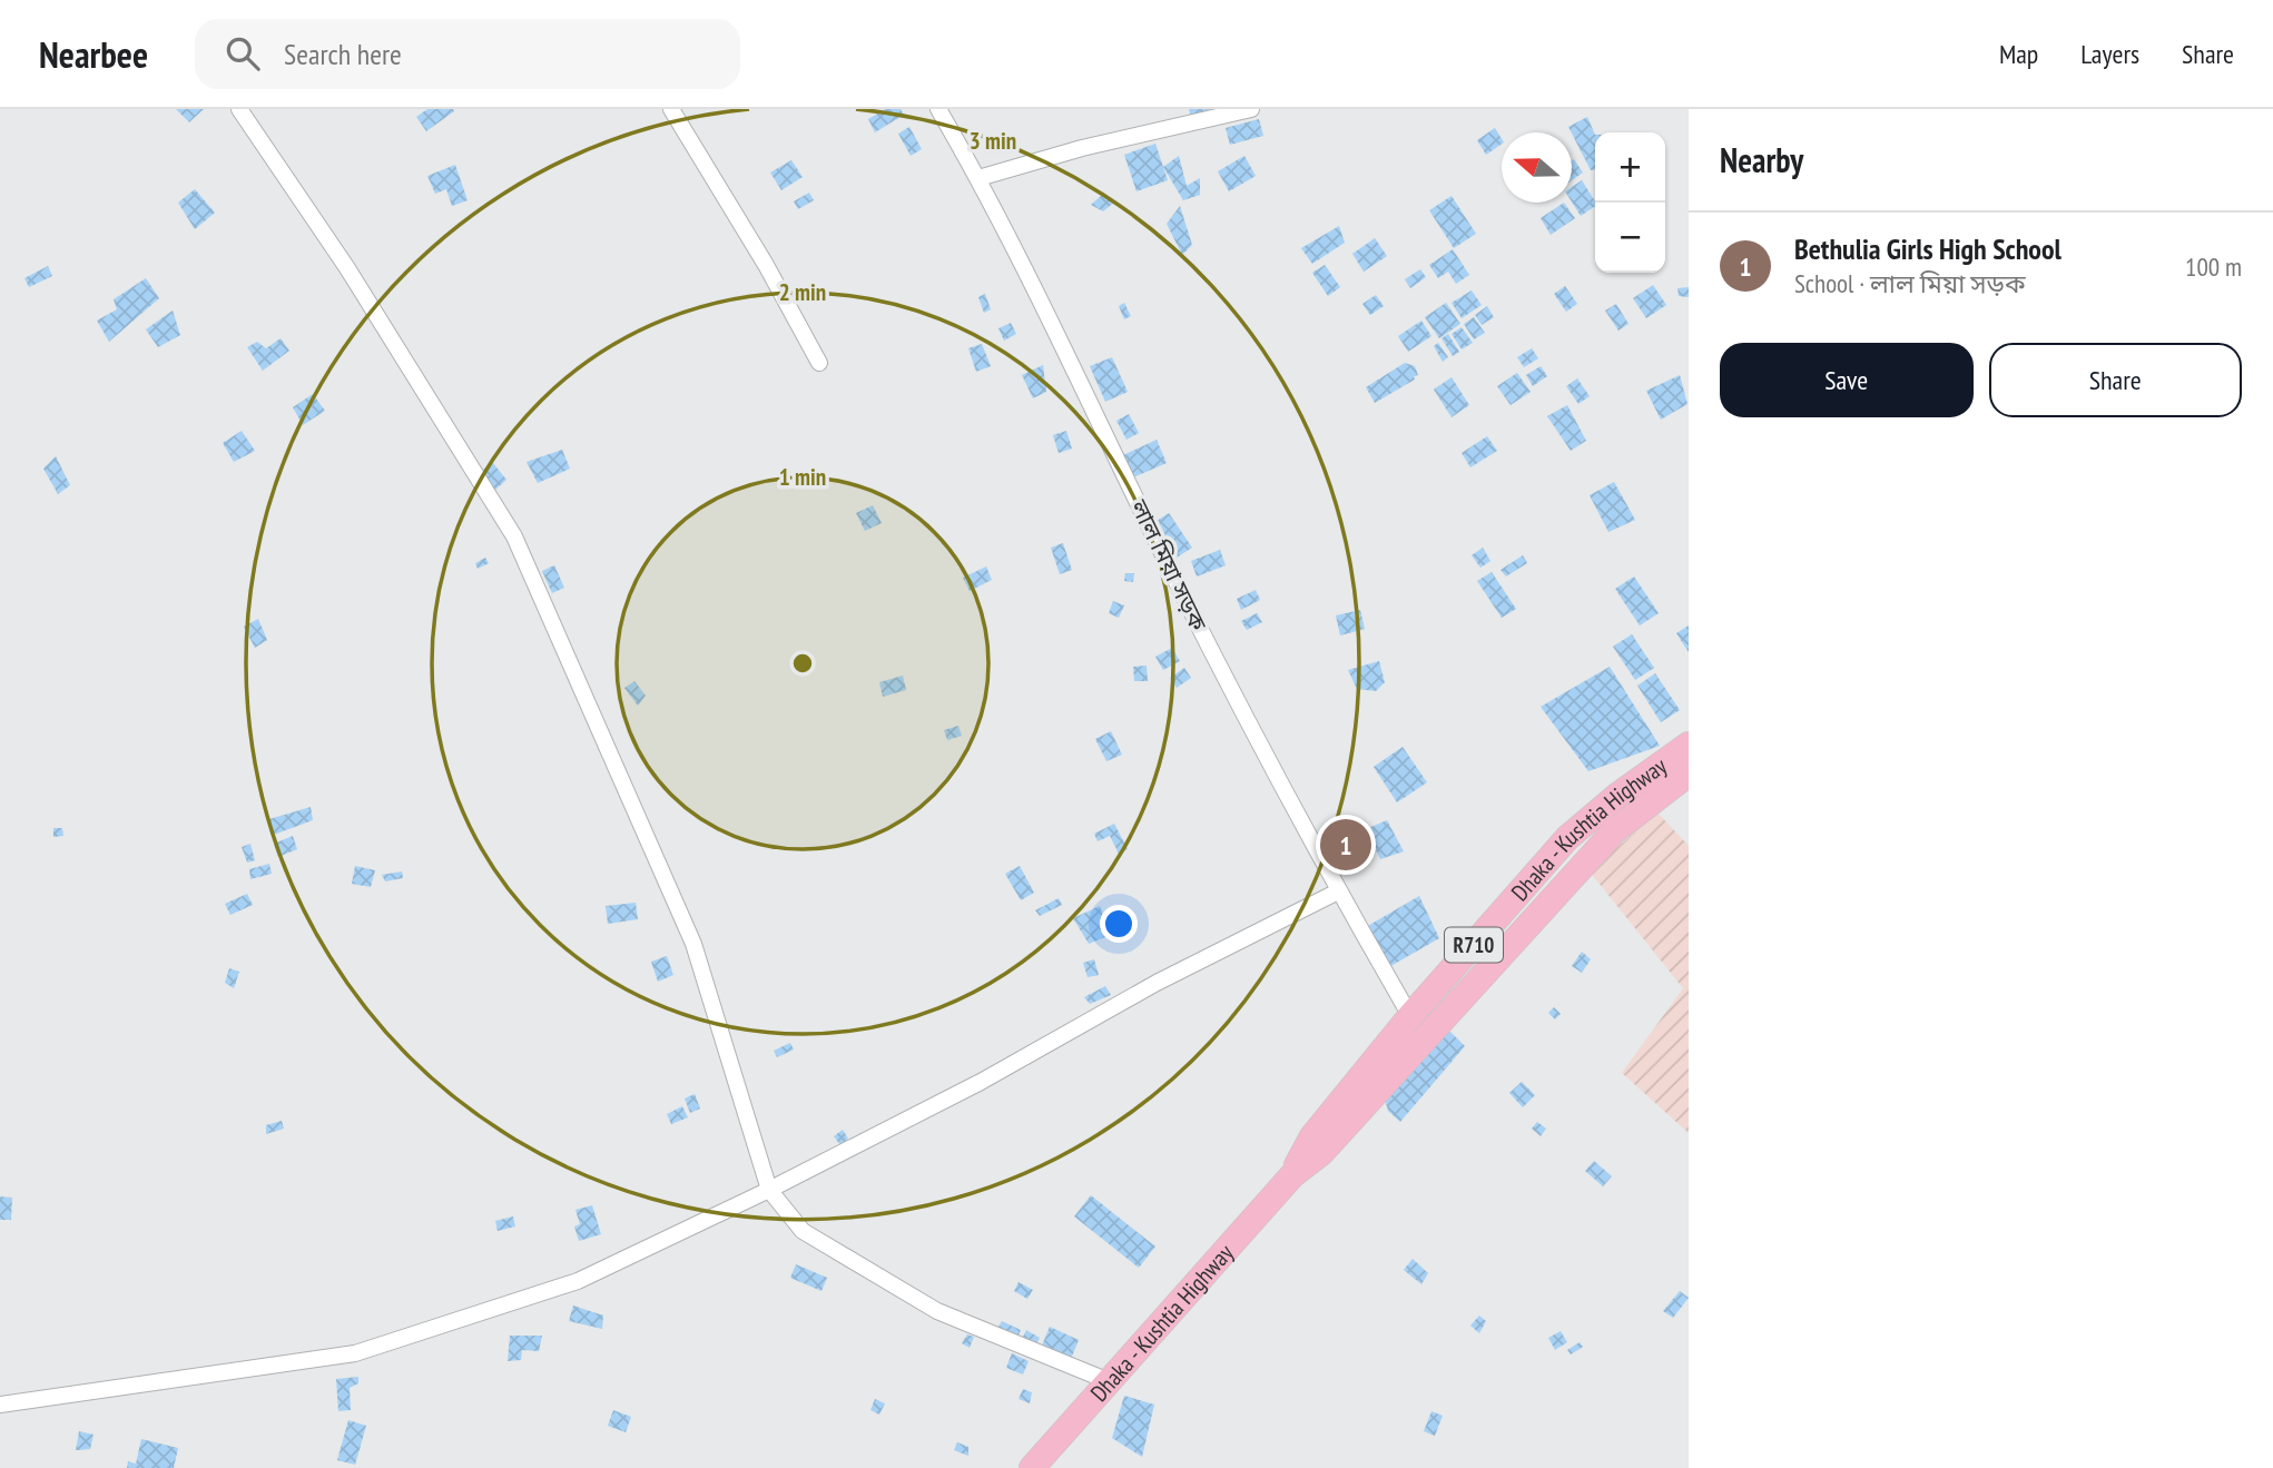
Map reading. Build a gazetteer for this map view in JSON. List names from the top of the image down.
{
  "streets": {
    "main road": ["Dhaka - Kushtia Highway", "R710"],
    "street": ["লাল মিয়া সড়ক"]
  },
  "crossings": [
    ["লাল মিয়া সড়ক", "Dhaka - Kushtia Highway"]
  ],
  "north": "left",
  "page": {
    "header": "Nearbee",
    "search": "Search here",
    "nav": ["Map", "Layers", "Share"],
    "heading": "Nearby",
    "map_buttons": ["+", "−"],
    "list": [
      {
        "mark": "1",
        "name": "Bethulia Girls High School",
        "note": "School · লাল মিয়া সড়ক",
        "value": "100 m"
      }
    ],
    "buttons": ["Save", "Share"],
    "pins": "1"
  },
  "rings": ["3 min", "2 min", "1 min"]
}
